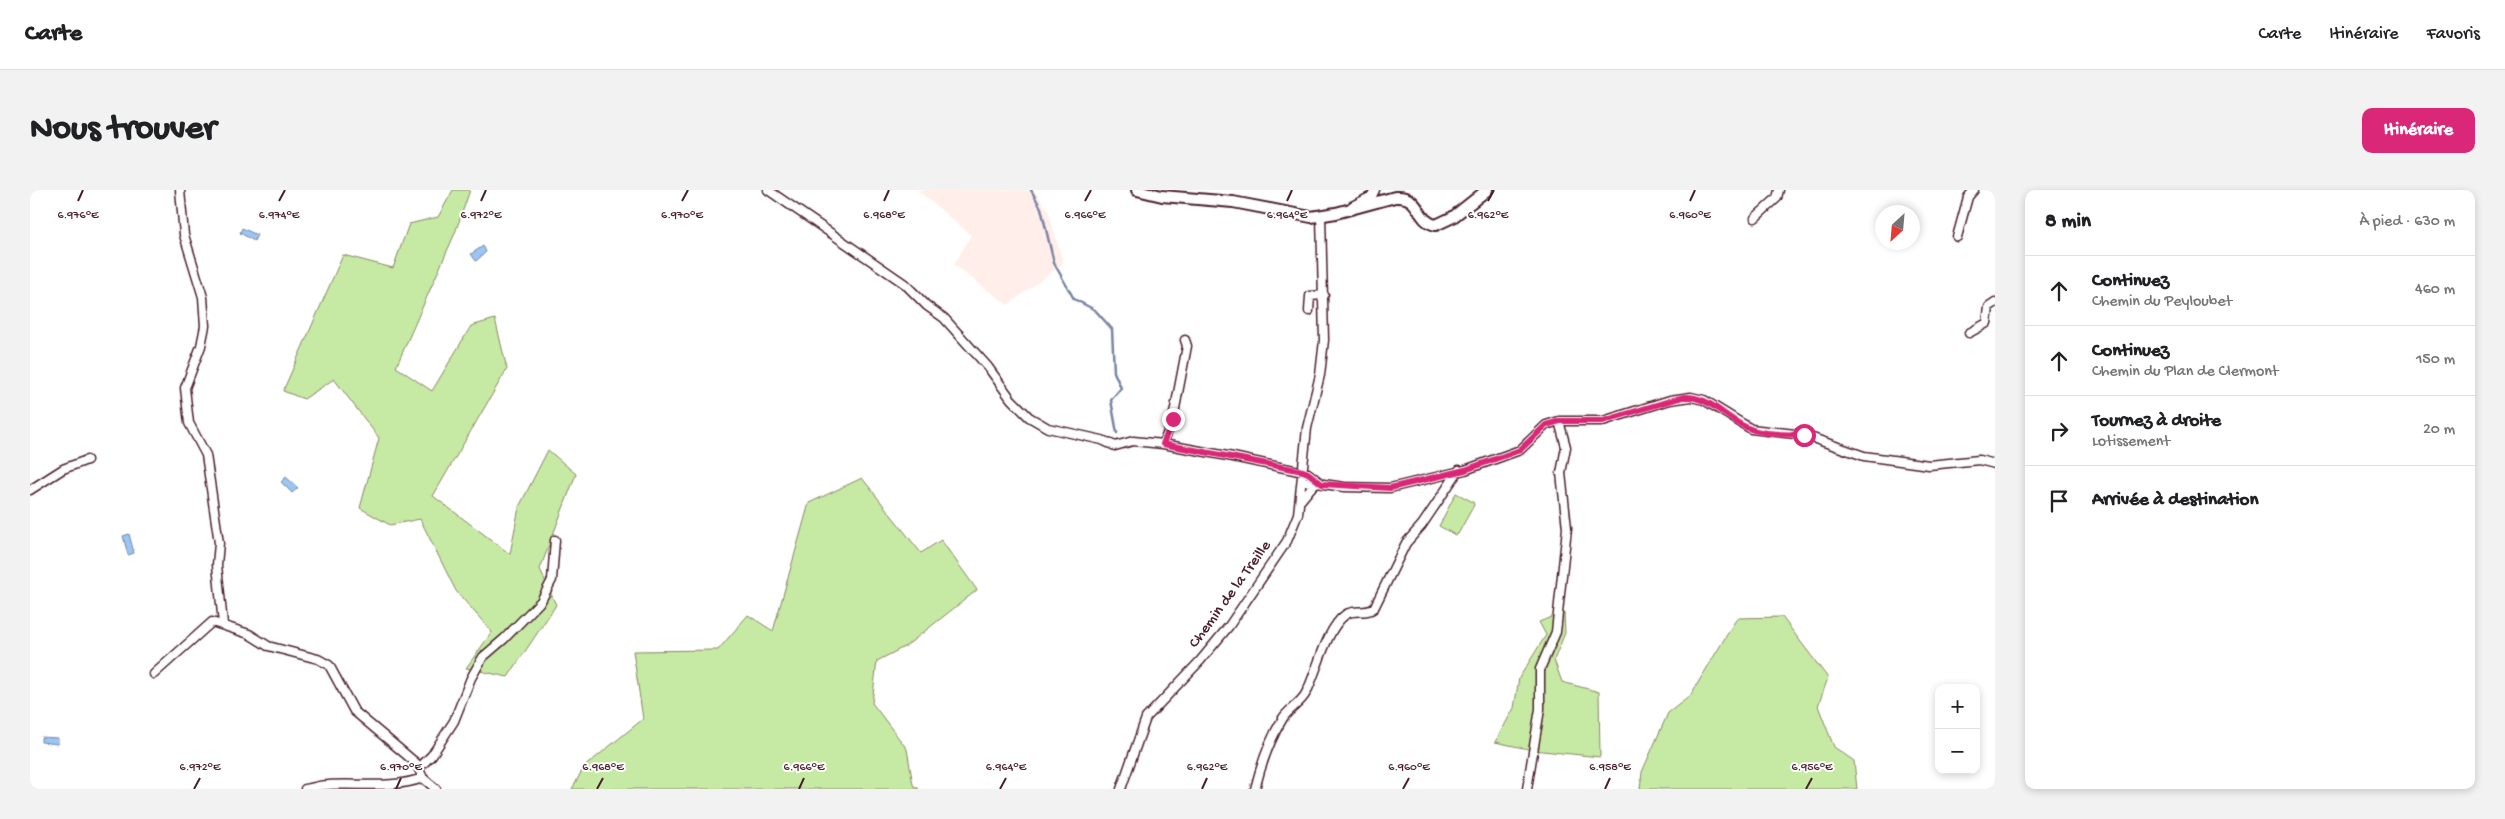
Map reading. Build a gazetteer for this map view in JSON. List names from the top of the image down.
{
  "streets": {
    "street": ["Chemin de la Treille"]
  },
  "north": "bottom left",
  "page": {
    "header": "Carte",
    "nav": ["Carte", "Itinéraire", "Favoris"],
    "buttons": "Itinéraire",
    "title": "Nous trouver",
    "heading": ["8 min", "À pied · 630 m"],
    "list": [
      ["Continuez", "Chemin du Peyloubet", "460 m"],
      ["Continuez", "Chemin du Plan de Clermont", "150 m"],
      ["Tournez à droite", "Lotissement", "20 m"],
      "Arrivée à destination"
    ],
    "map_buttons": ["+", "−"]
  },
  "coordinates": [
    "6.976°E",
    "6.974°E",
    "6.972°E",
    "6.970°E",
    "6.968°E",
    "6.966°E",
    "6.964°E",
    "6.962°E",
    "6.960°E",
    "6.958°E",
    "6.956°E"
  ]
}
